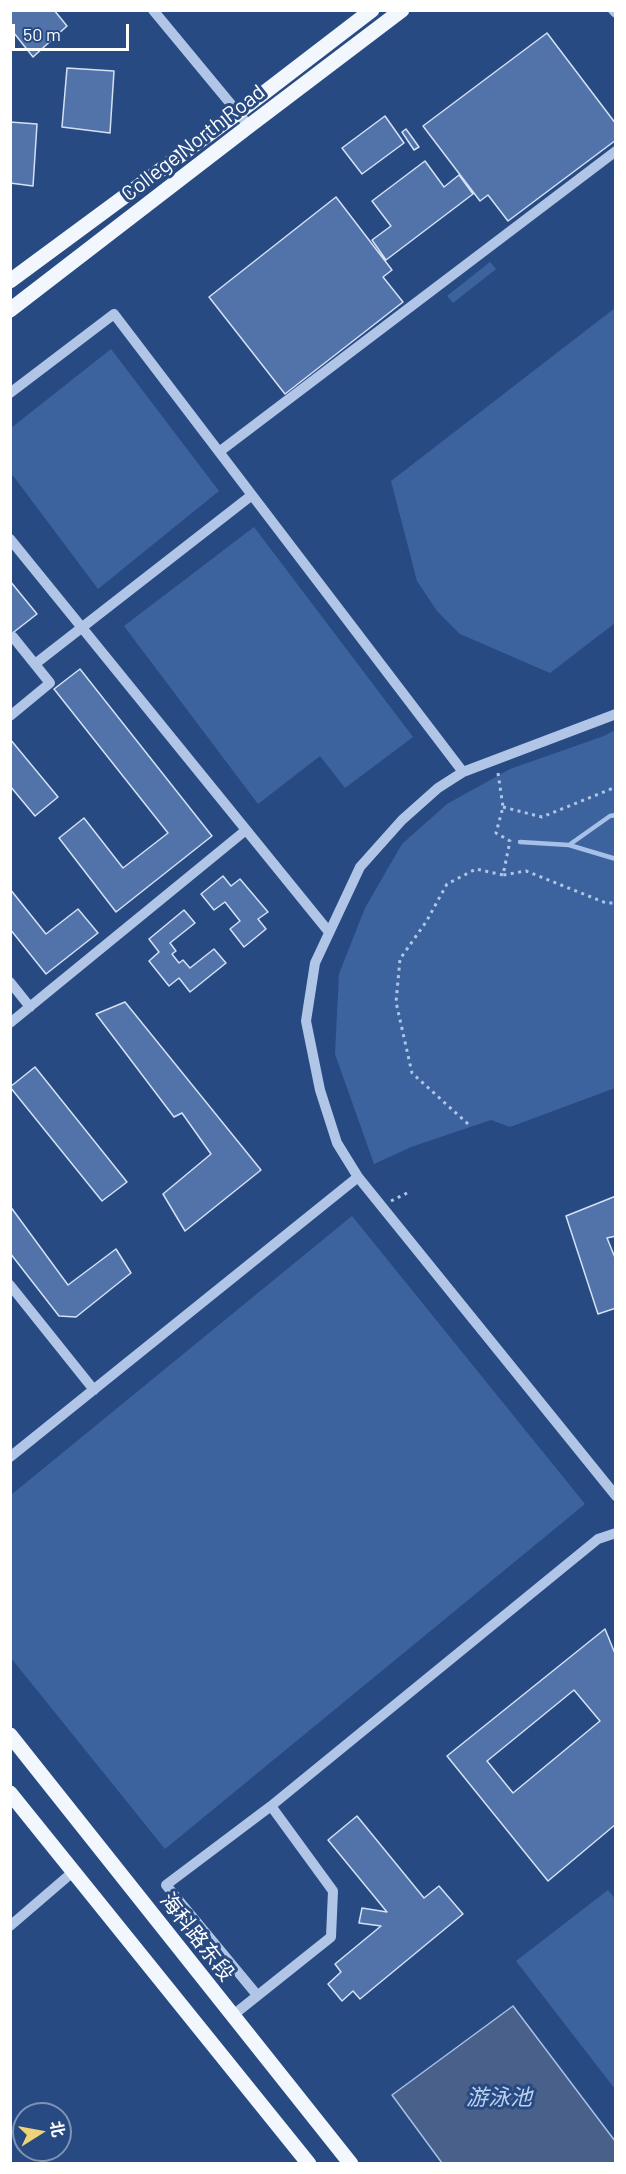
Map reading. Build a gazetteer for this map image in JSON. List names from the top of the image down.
{
  "streets": {
    "main road": ["College North Road", "海科路东段"]
  },
  "water": ["游泳池"],
  "scale_bar": "50 m",
  "north": "right"
}
